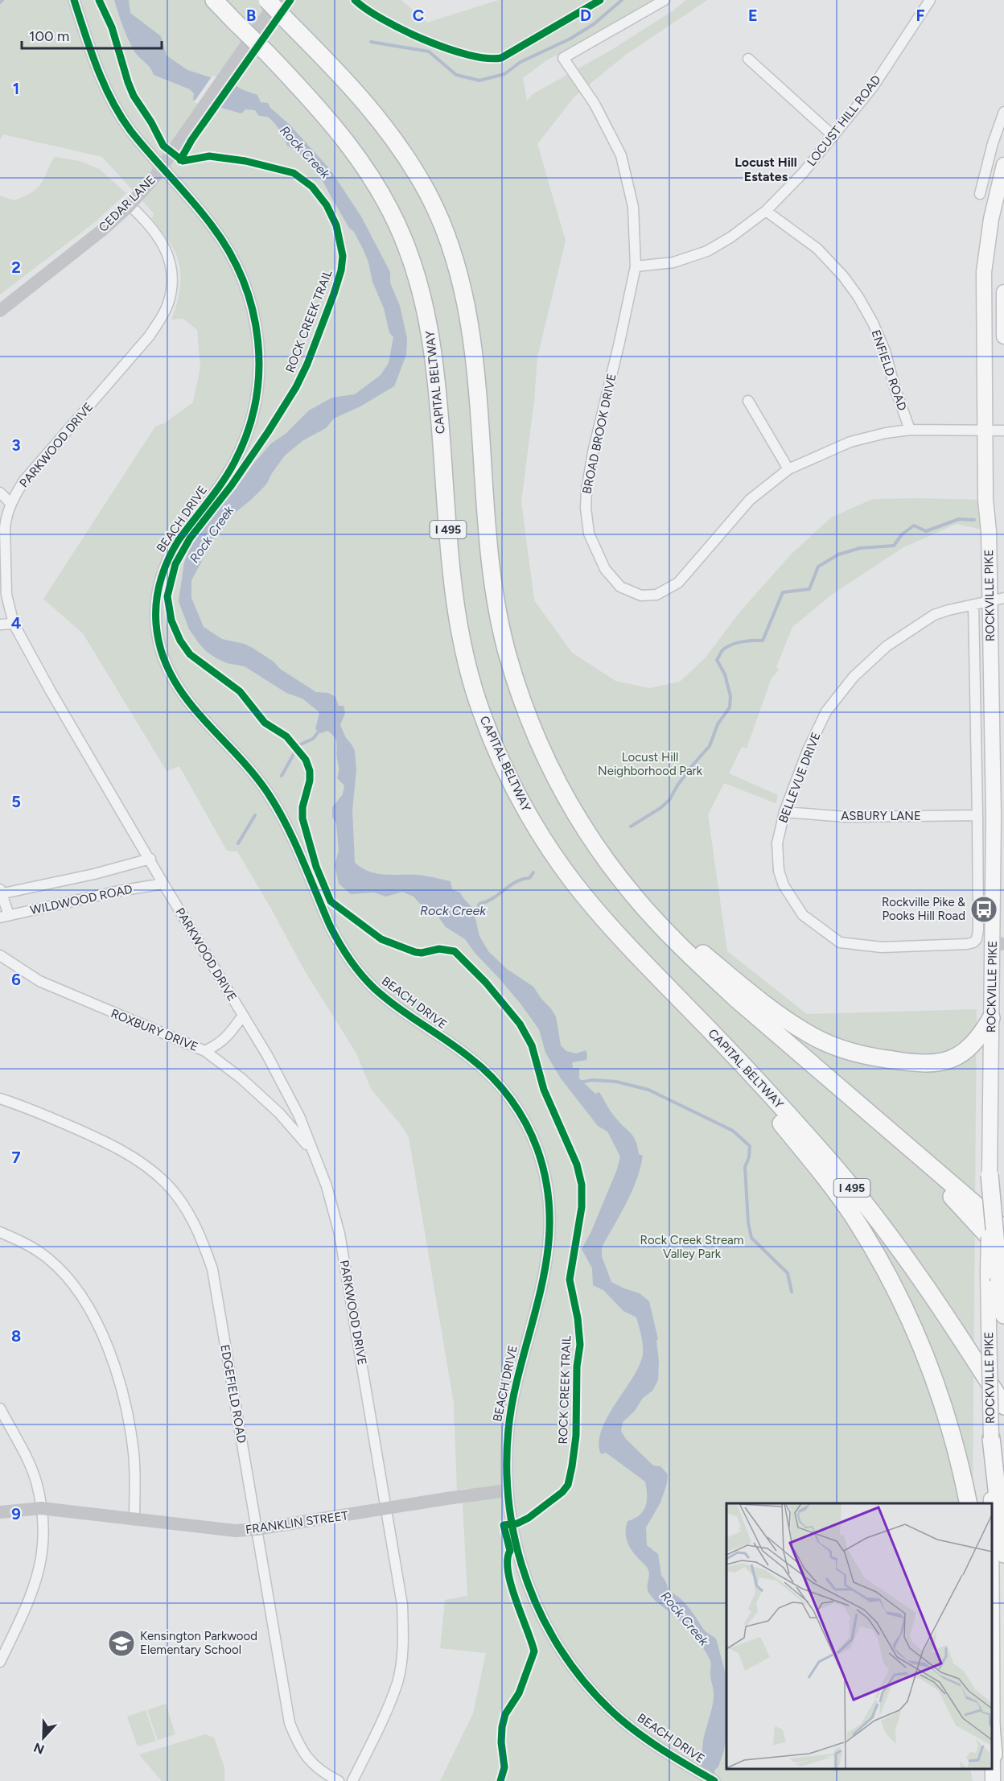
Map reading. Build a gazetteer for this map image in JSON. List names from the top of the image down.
{
  "streets": {
    "highway": ["CAPITAL BELTWAY", "I 495"],
    "main road": ["ROCKVILLE PIKE"],
    "street": [
      "LOCUST HILL ROAD",
      "CEDAR LANE",
      "ENFIELD ROAD",
      "BROAD BROOK DRIVE",
      "PARKWOOD DRIVE",
      "BEACH DRIVE",
      "BELLEVUE DRIVE",
      "ASBURY LANE",
      "WILDWOOD ROAD",
      "ROXBURY DRIVE",
      "EDGEFIELD ROAD",
      "FRANKLIN STREET"
    ],
    "cycle path": ["ROCK CREEK TRAIL"]
  },
  "crossings": [
    ["LOCUST HILL ROAD", "ENFIELD ROAD"],
    ["LOCUST HILL ROAD", "BROAD BROOK DRIVE"],
    ["CEDAR LANE", "PARKWOOD DRIVE"],
    ["CEDAR LANE", "BEACH DRIVE"],
    ["ENFIELD ROAD", "BROAD BROOK DRIVE"],
    ["BROAD BROOK DRIVE", "ROCKVILLE PIKE"],
    ["PARKWOOD DRIVE", "WILDWOOD ROAD"],
    ["PARKWOOD DRIVE", "ROXBURY DRIVE"],
    ["PARKWOOD DRIVE", "FRANKLIN STREET"],
    ["BEACH DRIVE", "FRANKLIN STREET"],
    ["ROCKVILLE PIKE", "BELLEVUE DRIVE"],
    ["ROCKVILLE PIKE", "ASBURY LANE"],
    ["BELLEVUE DRIVE", "ASBURY LANE"],
    ["EDGEFIELD ROAD", "FRANKLIN STREET"]
  ],
  "districts": ["Locust Hill Estates"],
  "water": ["Rock Creek"],
  "parks": ["Locust Hill Neighborhood Park", "Rock Creek Stream Valley Park"],
  "places": {
    "bus stop": ["Rockville Pike & Pooks Hill Road"],
    "school or university": ["Kensington Parkwood Elementary School"]
  },
  "scale_bar": "100 m",
  "north": "bottom",
  "grid": {
    "columns": [
      "B",
      "C",
      "D",
      "E",
      "F"
    ],
    "rows": [
      "1",
      "2",
      "3",
      "4",
      "5",
      "6",
      "7",
      "8",
      "9"
    ]
  }
}
